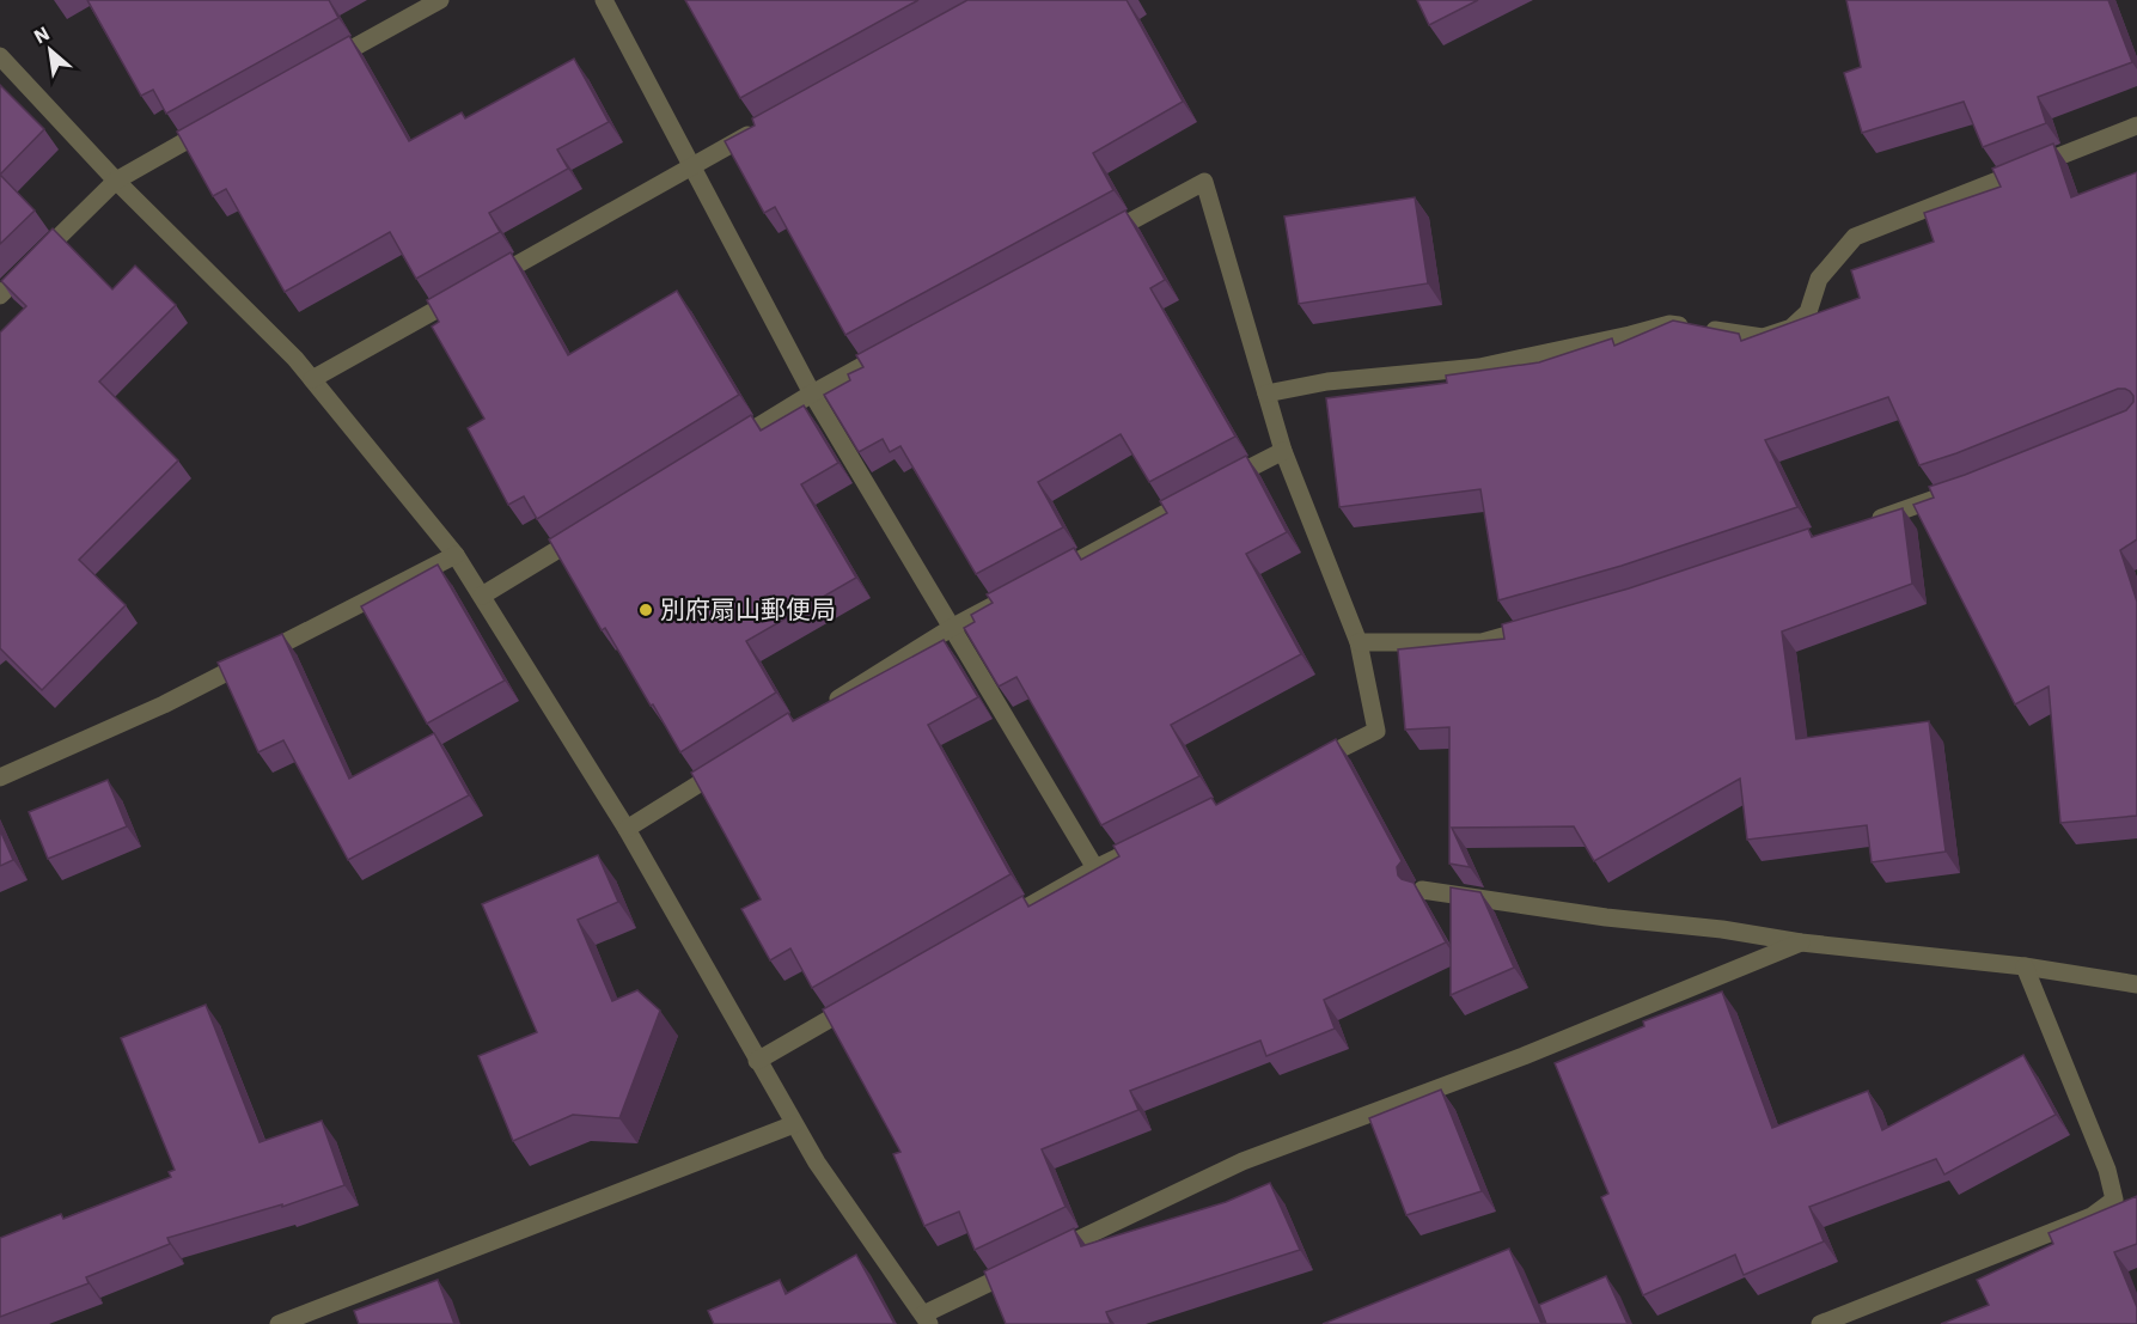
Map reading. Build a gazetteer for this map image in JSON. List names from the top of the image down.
{
  "places": ["別府扇山郵便局"],
  "north": "top left"
}
